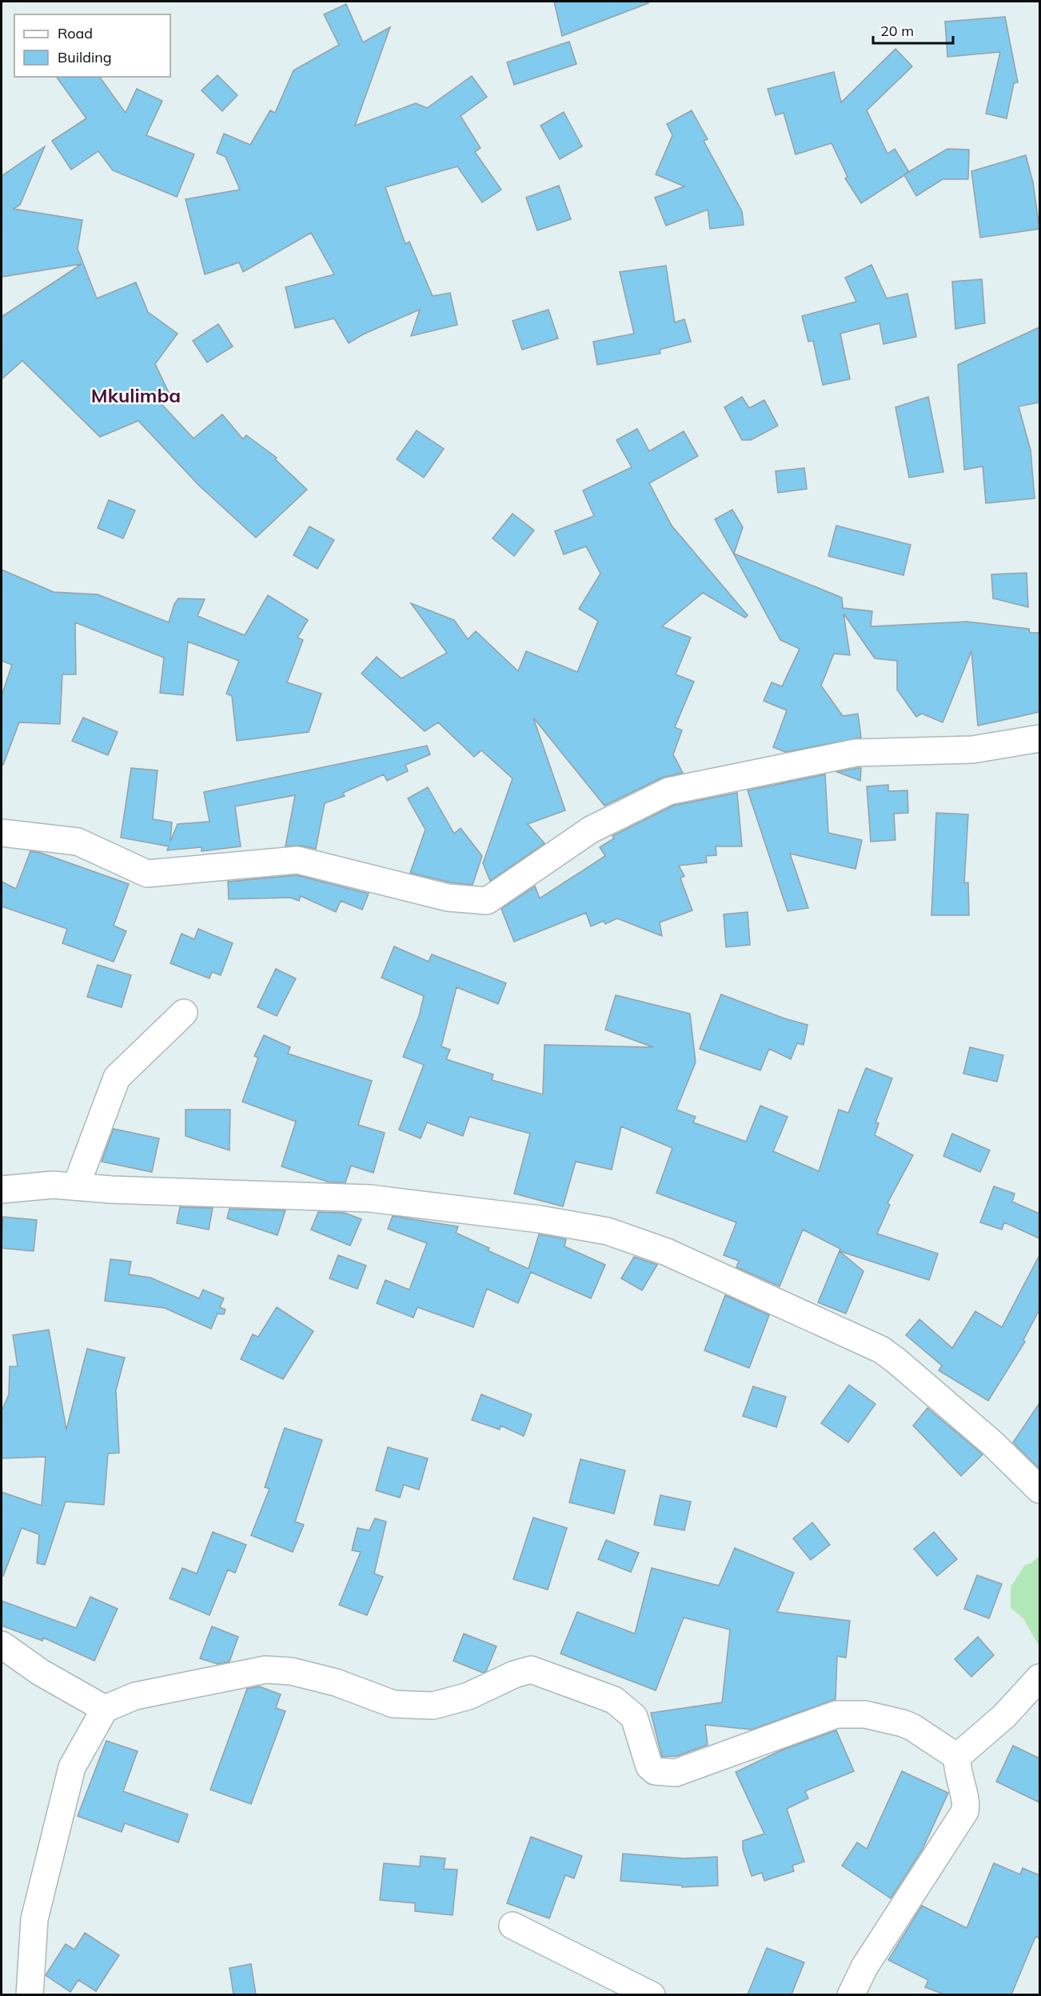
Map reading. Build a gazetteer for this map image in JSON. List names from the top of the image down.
{
  "districts": ["Mkulimba"],
  "legend": ["Road", "Building"],
  "scale_bar": "20 m"
}
